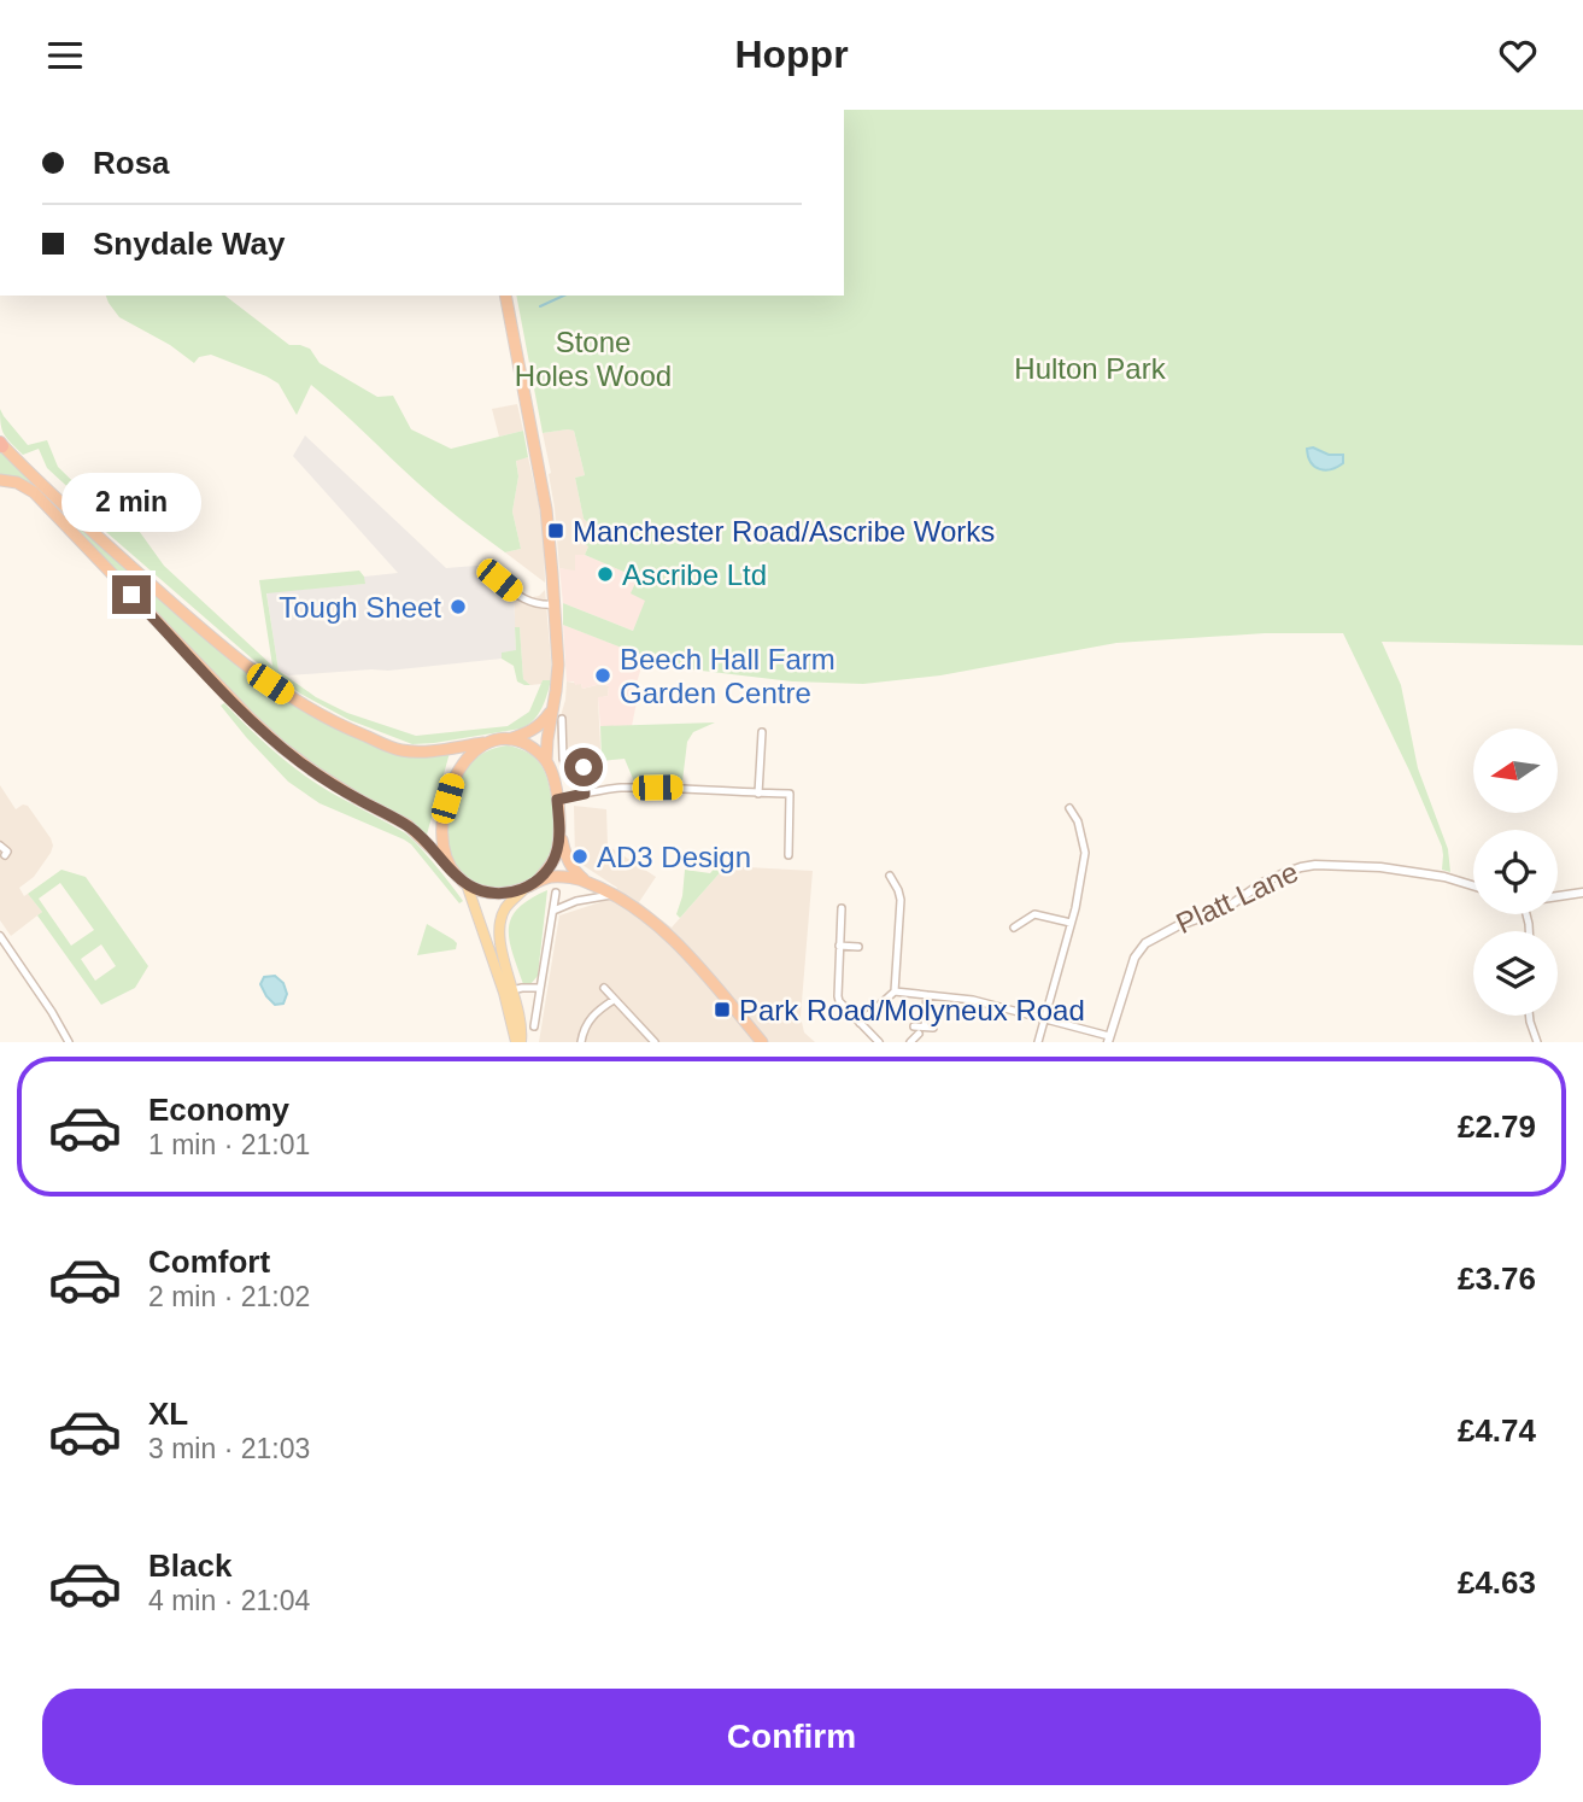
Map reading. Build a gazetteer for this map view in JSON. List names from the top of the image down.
{
  "streets": {
    "street": ["Platt Lane"]
  },
  "parks": ["Stone Holes Wood", "Hulton Park"],
  "places": {
    "transit": ["Manchester Road/Ascribe Works", "Park Road/Molyneux Road"],
    "other": [
      "Ascribe Ltd",
      "Tough Sheet",
      "Beech Hall Farm Garden Centre",
      "AD3 Design"
    ]
  },
  "north": "left",
  "page": {
    "header": "Hoppr",
    "banner": ["Rosa", "Snydale Way"],
    "bubble": "2 min",
    "list": [
      {
        "name": "Economy",
        "note": "1 min · 21:01",
        "value": "£2.79"
      },
      {
        "name": "Comfort",
        "note": "2 min · 21:02",
        "value": "£3.76"
      },
      {
        "name": "XL",
        "note": "3 min · 21:03",
        "value": "£4.74"
      },
      {
        "name": "Black",
        "note": "4 min · 21:04",
        "value": "£4.63"
      }
    ],
    "buttons": "Confirm"
  }
}
